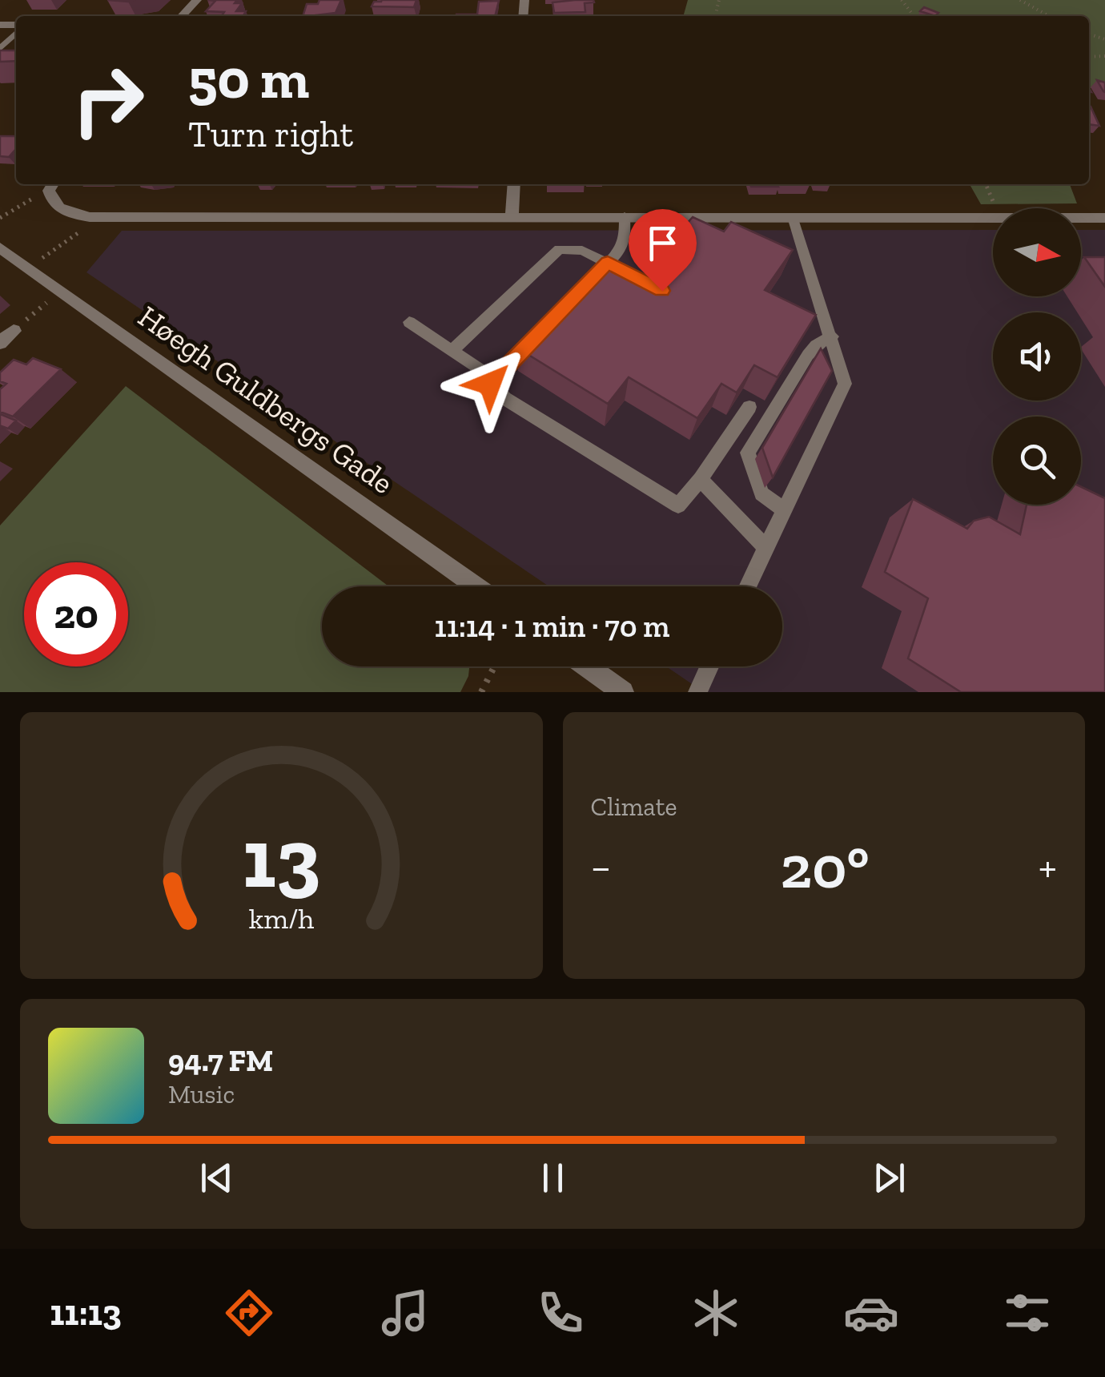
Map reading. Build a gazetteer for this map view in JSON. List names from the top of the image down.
{
  "streets": {
    "street": ["Høegh Guldbergs Gade"]
  },
  "north": "right",
  "page": {
    "turn": ["50 m", "Turn right"],
    "limit": "20",
    "trip": "11:14 · 1 min · 70 m",
    "tile": "Climate",
    "heat": ["−", "20°", "+"],
    "song": ["94.7 FM", "Music"],
    "tabs": "11:13",
    "gauge": ["13", "km/h"]
  }
}
